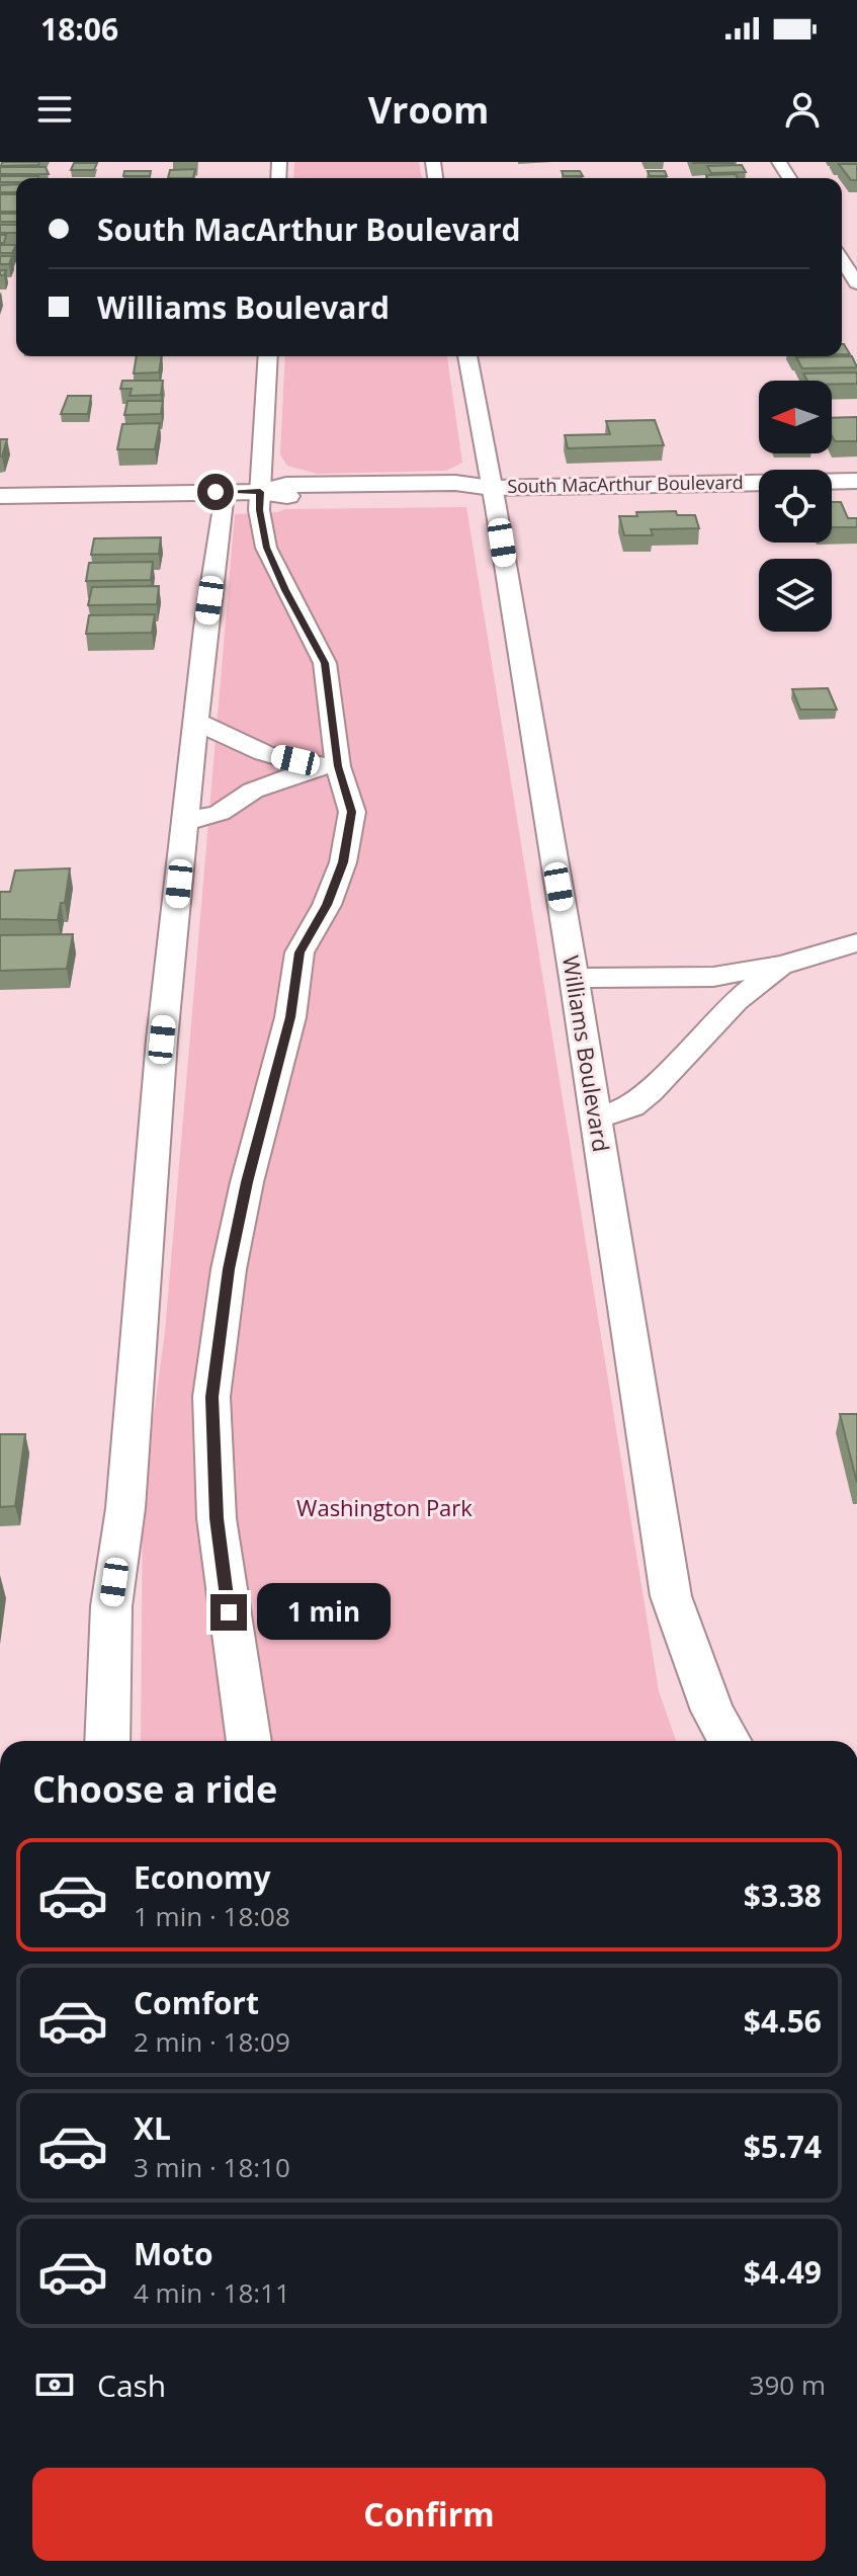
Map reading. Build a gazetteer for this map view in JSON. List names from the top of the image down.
{
  "streets": {
    "main road": ["South MacArthur Boulevard"],
    "street": ["Williams Boulevard"]
  },
  "crossings": [
    ["South MacArthur Boulevard", "Williams Boulevard"]
  ],
  "parks": ["Washington Park"],
  "north": "left",
  "page": {
    "status": "18:06",
    "header": "Vroom",
    "banner": ["South MacArthur Boulevard", "Williams Boulevard"],
    "bubble": "1 min",
    "heading": "Choose a ride",
    "list": [
      {
        "name": "Economy",
        "note": "1 min · 18:08",
        "value": "$3.38"
      },
      {
        "name": "Comfort",
        "note": "2 min · 18:09",
        "value": "$4.56"
      },
      {
        "name": "XL",
        "note": "3 min · 18:10",
        "value": "$5.74"
      },
      {
        "name": "Moto",
        "note": "4 min · 18:11",
        "value": "$4.49"
      }
    ],
    "pay": ["Cash", "390 m"],
    "buttons": "Confirm"
  }
}
